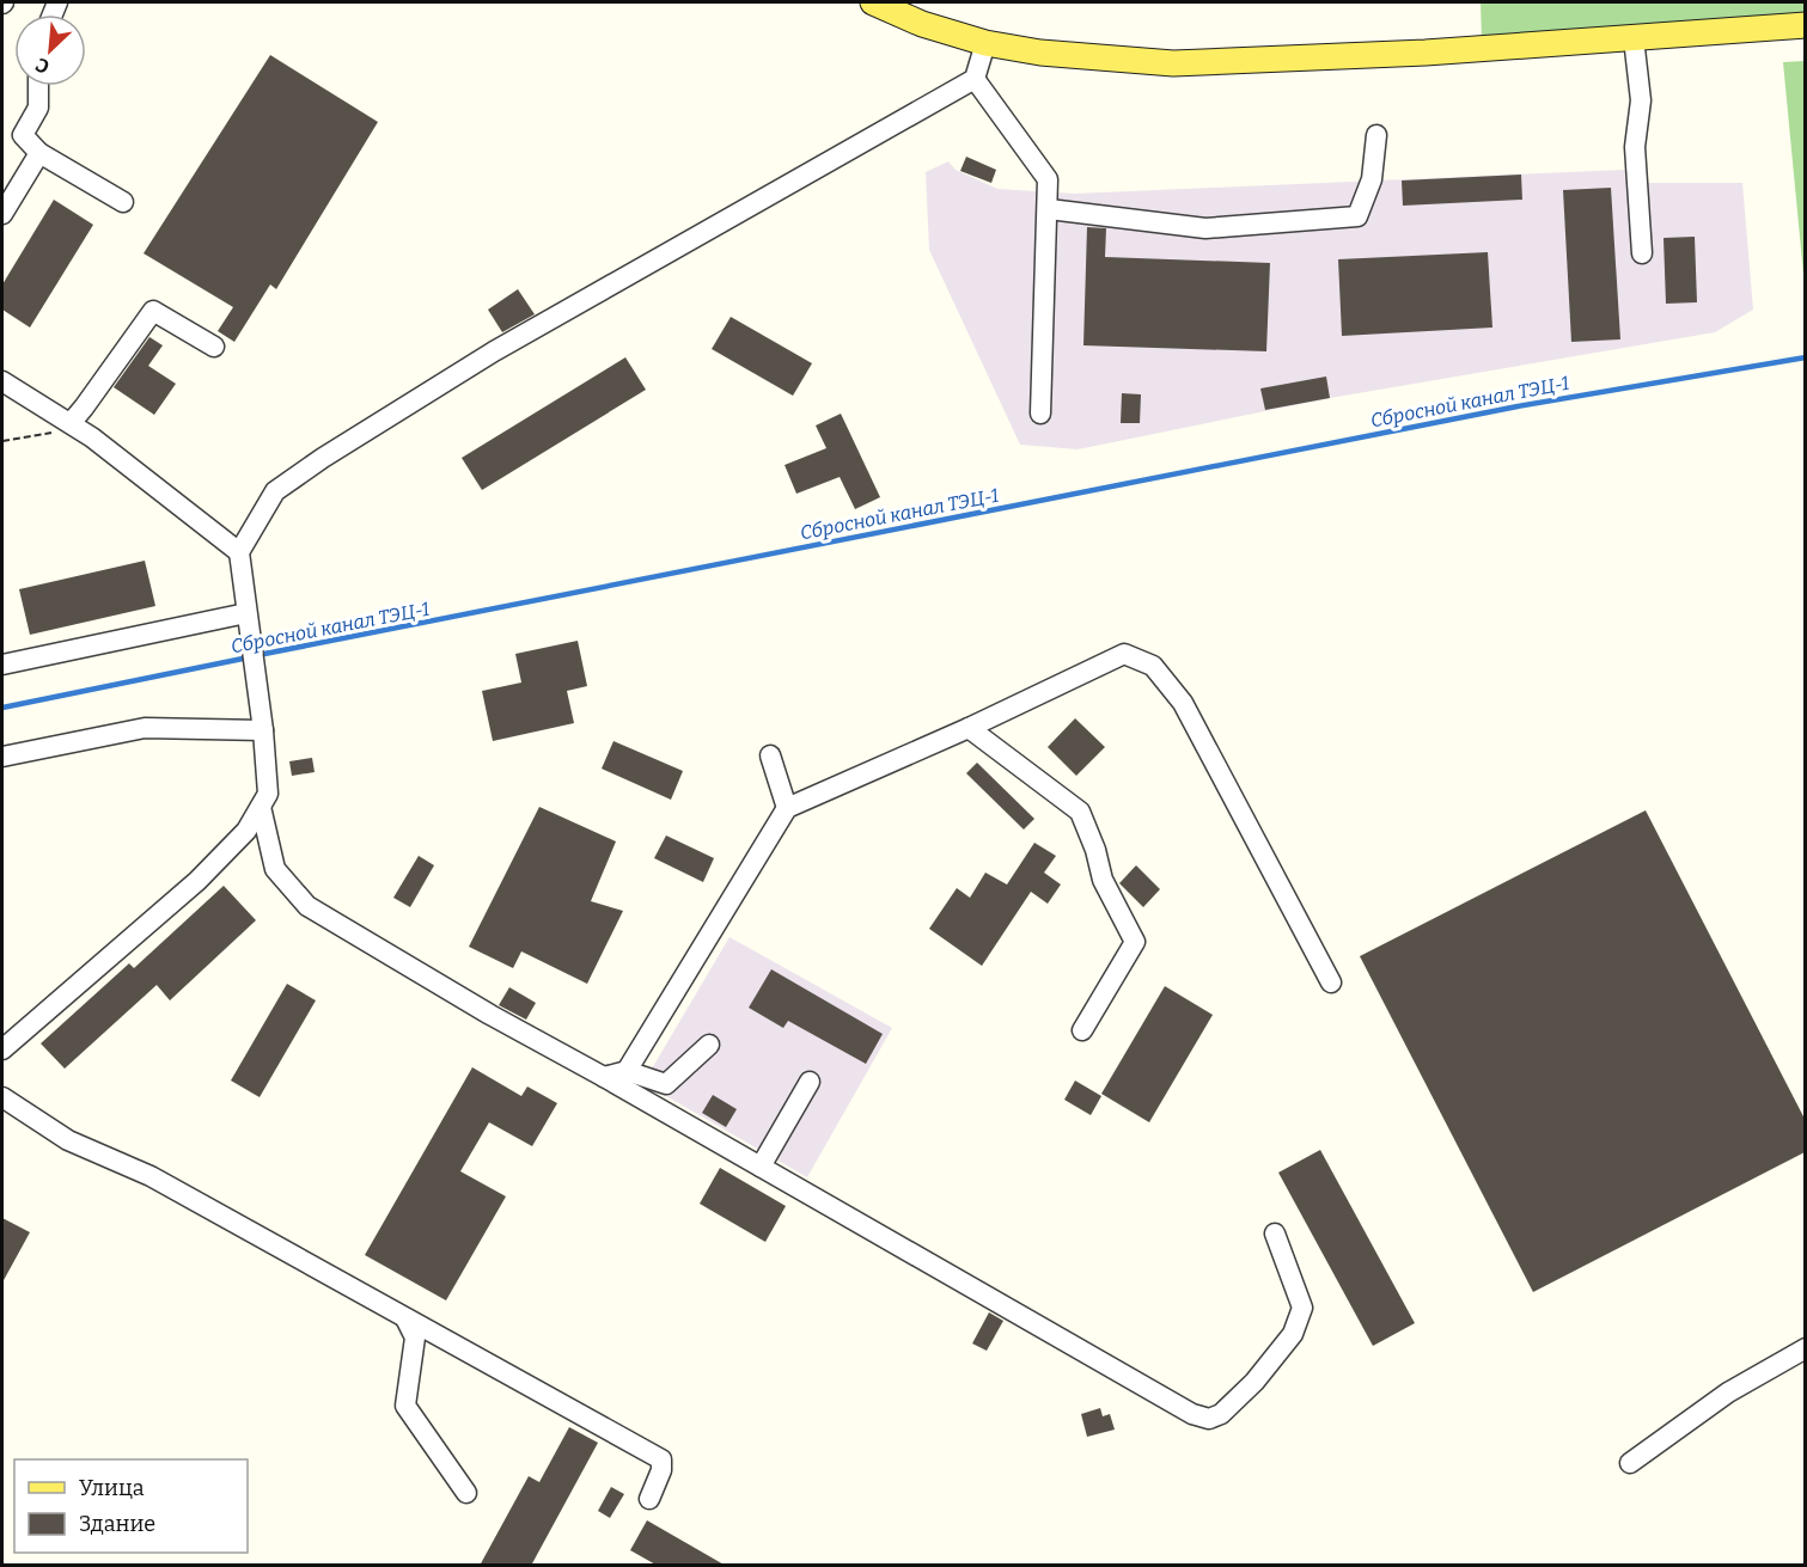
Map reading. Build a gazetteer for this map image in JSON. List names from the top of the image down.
{
  "water": ["Сбросной канал ТЭЦ-1"],
  "legend": ["Улица", "Здание"],
  "north": "bottom left"
}
